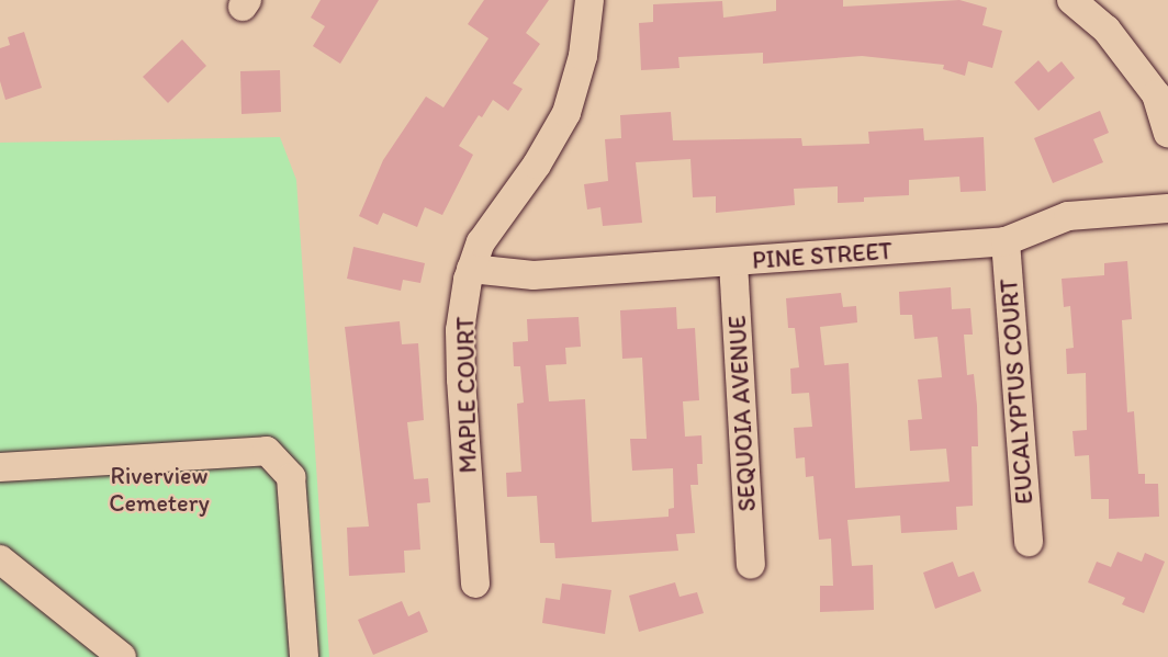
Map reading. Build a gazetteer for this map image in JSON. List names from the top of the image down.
{
  "streets": {
    "street": [
      "PINE STREET",
      "EUCALYPTUS COURT",
      "MAPLE COURT",
      "SEQUOIA AVENUE"
    ]
  },
  "crossings": [
    ["PINE STREET", "EUCALYPTUS COURT"],
    ["PINE STREET", "MAPLE COURT"],
    ["PINE STREET", "SEQUOIA AVENUE"]
  ],
  "parks": ["Riverview Cemetery"]
}
